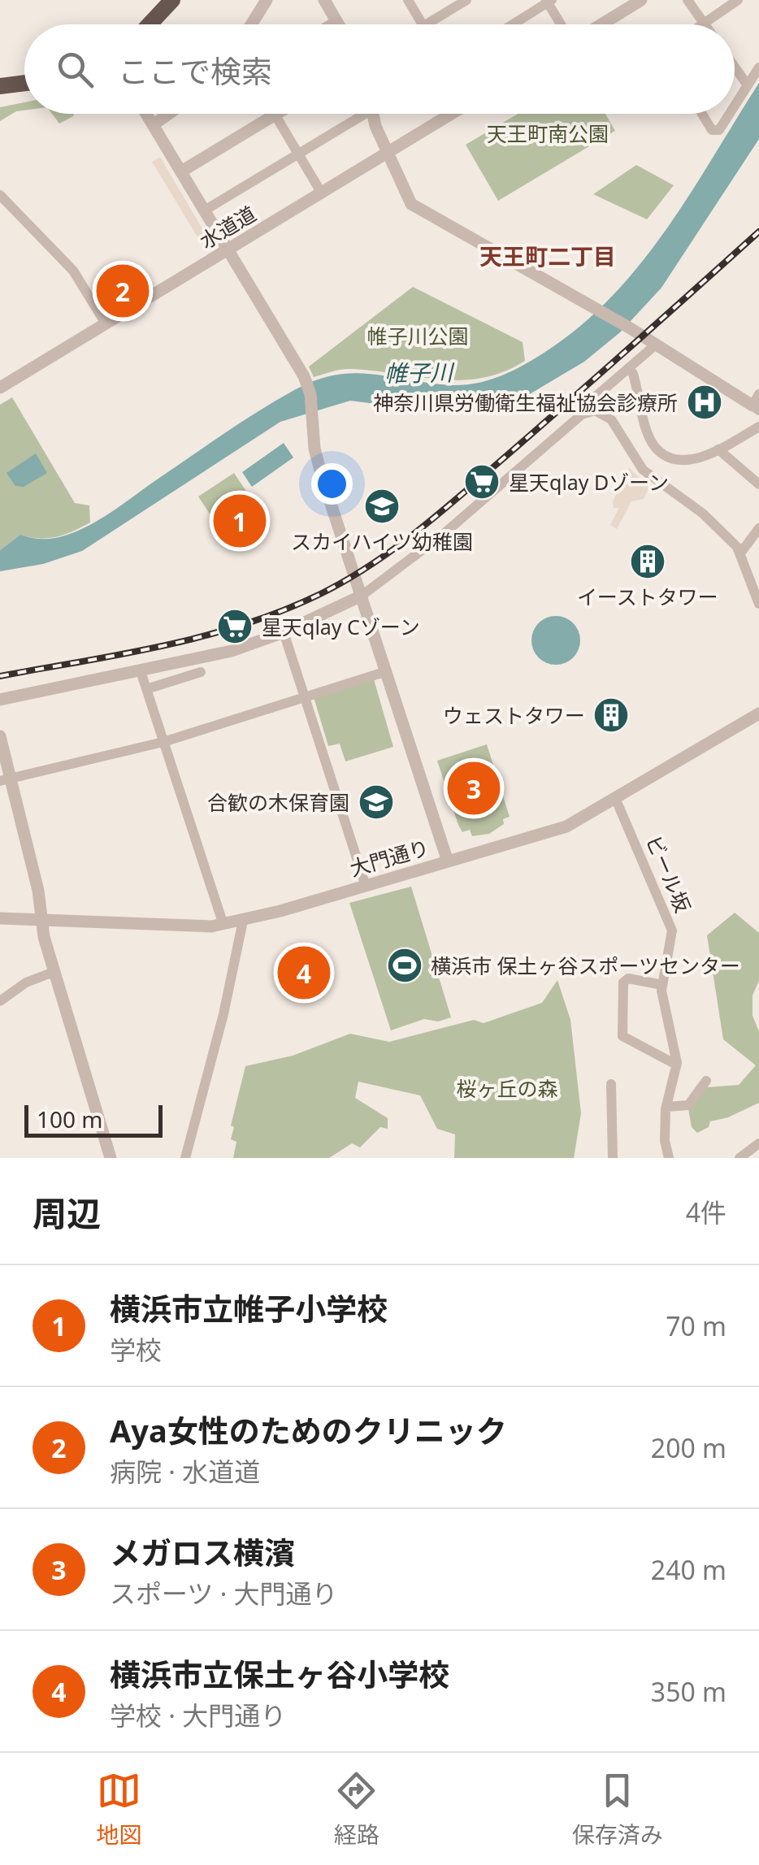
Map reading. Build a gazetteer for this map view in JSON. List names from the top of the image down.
{
  "streets": {
    "street": ["水道道", "大門通り", "ビール坂"]
  },
  "crossings": [
    ["大門通り", "ビール坂"]
  ],
  "districts": ["天王町二丁目"],
  "water": ["帷子川"],
  "parks": ["天王町南公園", "帷子川公園", "桜ヶ丘の森"],
  "places": {
    "hospital": ["神奈川県労働衛生福祉協会診療所"],
    "supermarket": ["星天qlay Dゾーン", "星天qlay Cゾーン"],
    "school or university": ["スカイハイツ幼稚園", "合歓の木保育園"],
    "building": ["イーストタワー", "ウェストタワー"],
    "sports": ["横浜市 保土ヶ谷スポーツセンター"]
  },
  "scale_bar": "100 m",
  "page": {
    "search": "ここで検索",
    "pins": [
      "2",
      "1",
      "3",
      "4"
    ],
    "scale": "100 m",
    "heading": ["周辺", "4件"],
    "list": [
      {
        "mark": "1",
        "name": "横浜市立帷子小学校",
        "note": "学校",
        "value": "70 m"
      },
      {
        "mark": "2",
        "name": "Aya女性のためのクリニック",
        "note": "病院 · 水道道",
        "value": "200 m"
      },
      {
        "mark": "3",
        "name": "メガロス横濱",
        "note": "スポーツ · 大門通り",
        "value": "240 m"
      },
      {
        "mark": "4",
        "name": "横浜市立保土ヶ谷小学校",
        "note": "学校 · 大門通り",
        "value": "350 m"
      }
    ],
    "nav": ["地図", "経路", "保存済み"]
  }
}
